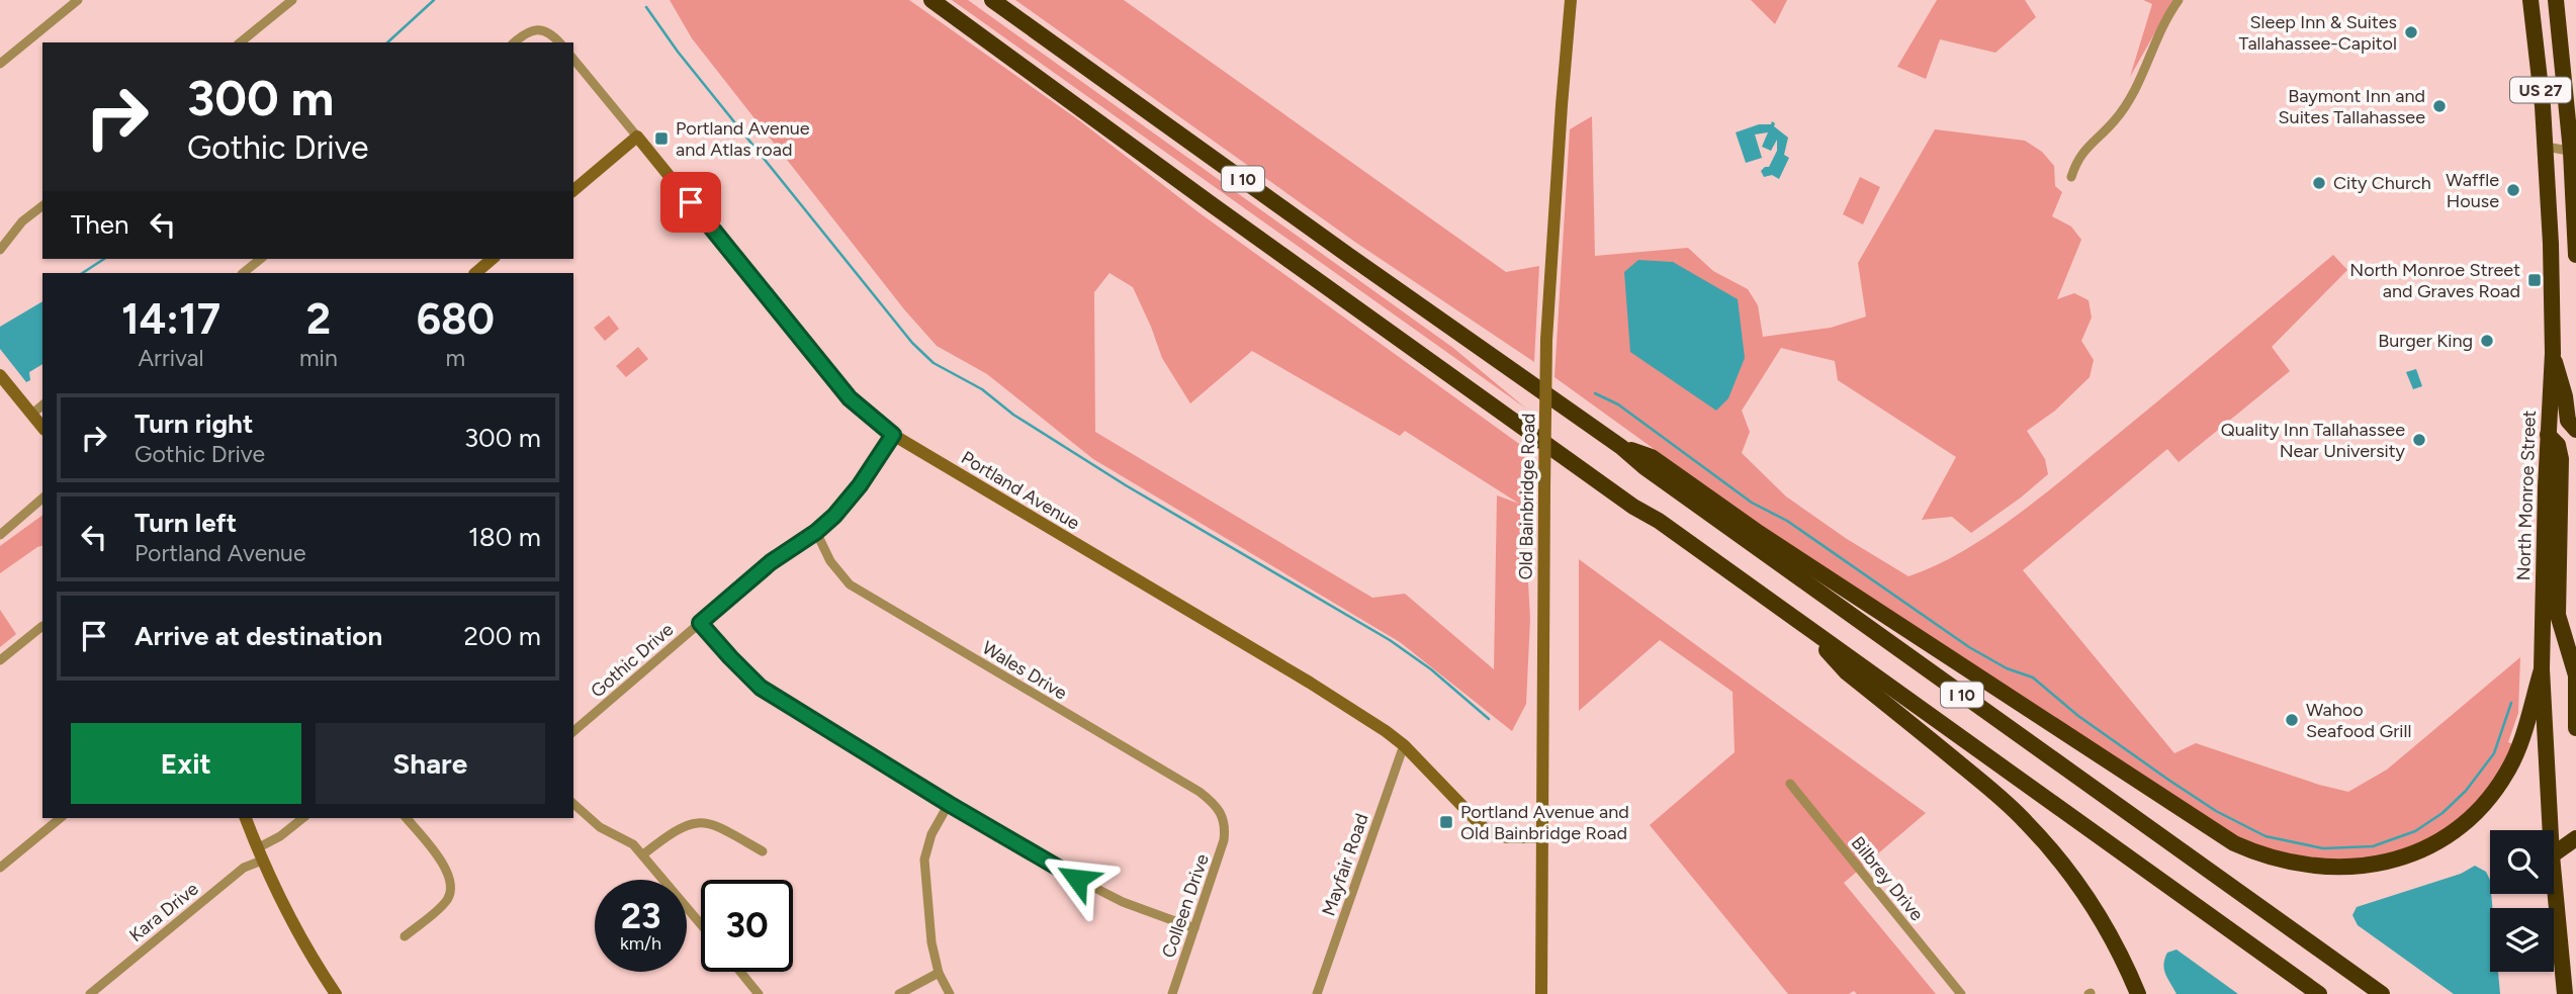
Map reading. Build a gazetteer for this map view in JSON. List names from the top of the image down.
{
  "streets": {
    "highway": ["US 27", "I 10", "North Monroe Street"],
    "street": [
      "Portland Avenue",
      "Old Bainbridge Road",
      "Gothic Drive",
      "Wales Drive",
      "Mayfair Road",
      "Bilbrey Drive",
      "Colleen Drive",
      "Kara Drive"
    ]
  },
  "crossings": [
    ["Portland Avenue", "Old Bainbridge Road"],
    ["Portland Avenue", "Gothic Drive"],
    ["Portland Avenue", "Mayfair Road"],
    ["Gothic Drive", "Wales Drive"],
    ["Wales Drive", "Colleen Drive"]
  ],
  "places": {
    "other": [
      "Sleep Inn & Suites Tallahassee-Capitol",
      "Baymont Inn and Suites Tallahassee",
      "City Church",
      "Waffle House",
      "Burger King",
      "Quality Inn Tallahassee Near University",
      "Wahoo Seafood Grill"
    ],
    "transit": ["Portland Avenue and Atlas road", "North Monroe Street and Graves Road", "Portland Avenue and Old Bainbridge Road"]
  },
  "page": {
    "turn": ["300 m", "Gothic Drive"],
    "then": "Then",
    "eta": [
      "14:17",
      "Arrival",
      "2",
      "min",
      "680",
      "m"
    ],
    "list": [
      {
        "name": "Turn right",
        "note": "Gothic Drive",
        "value": "300 m"
      },
      {
        "name": "Turn left",
        "note": "Portland Avenue",
        "value": "180 m"
      },
      {
        "name": "Arrive at destination",
        "value": "200 m"
      }
    ],
    "buttons": ["Exit", "Share"],
    "speed": "23 km/h",
    "limit": "30"
  }
}
